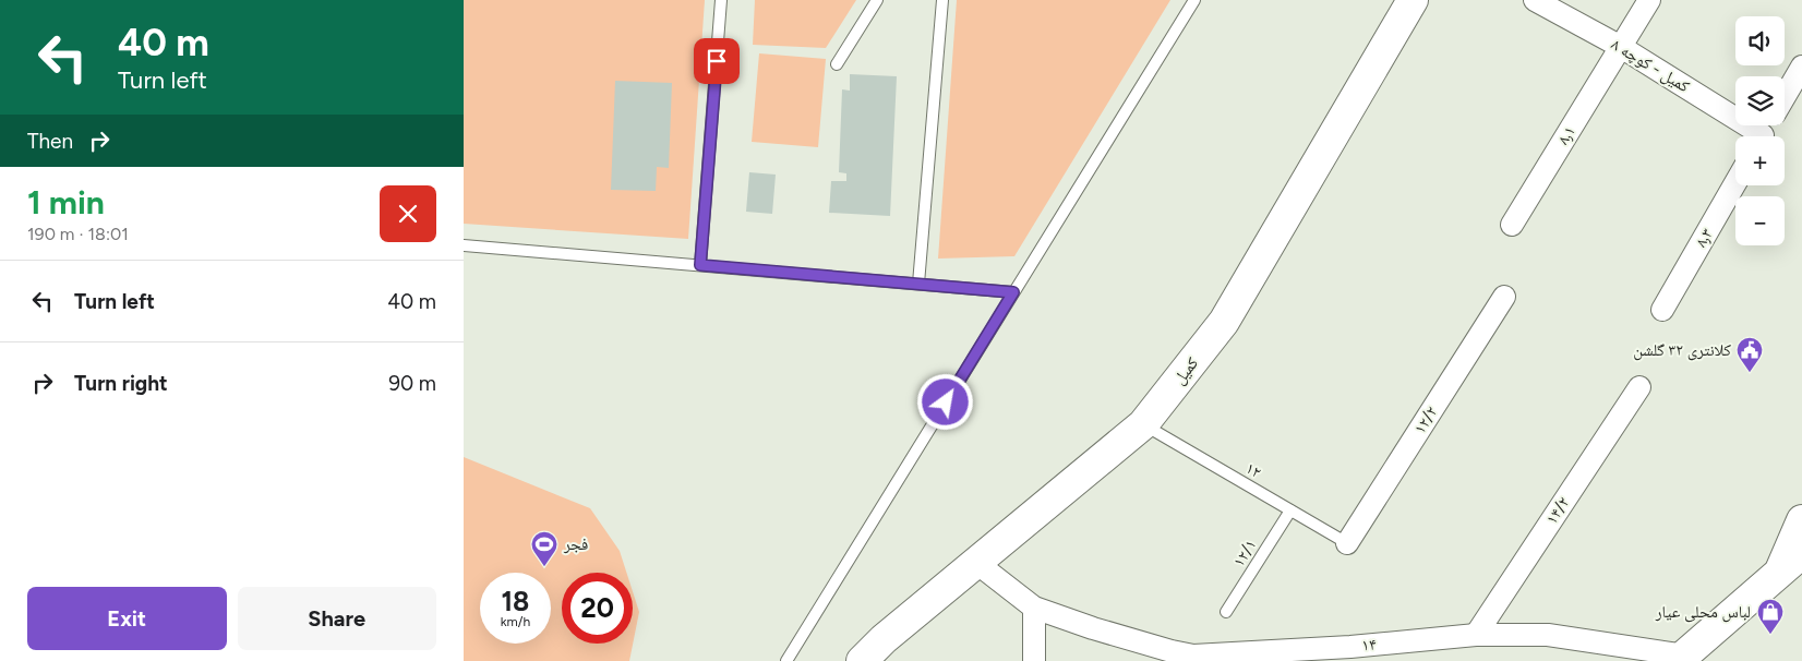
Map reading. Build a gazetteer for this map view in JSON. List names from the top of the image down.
{
  "streets": {
    "street": [
      "کمیل - کوچه ۸",
      "۸٫۱",
      "۸٫۳",
      "کمیل",
      "۱۲/۲",
      "۱۴/۲",
      "۱۴"
    ],
    "lane": ["۱۲", "۱۲/۱"]
  },
  "crossings": [
    ["کمیل - کوچه ۸", "۸٫۱"],
    ["کمیل", "۱۲"],
    ["کمیل", "۱۴"],
    ["۱۲/۲", "۱۲"],
    ["۱۲", "۱۲/۱"],
    ["۱۴/۲", "۱۴"]
  ],
  "places": {
    "public building": ["کلانتری ۳۲ گلشن"],
    "sports": ["فجر"],
    "shop": ["لباس محلی عیار"]
  },
  "page": {
    "turn": ["40 m", "Turn left"],
    "map_buttons": ["+", "−"],
    "then": "Then",
    "heading": ["1 min", "190 m · 18:01"],
    "list": [
      {
        "name": "Turn left",
        "value": "40 m"
      },
      {
        "name": "Turn right",
        "value": "90 m"
      }
    ],
    "speed": "18 km/h",
    "limit": "20",
    "buttons": ["Exit", "Share"]
  }
}
